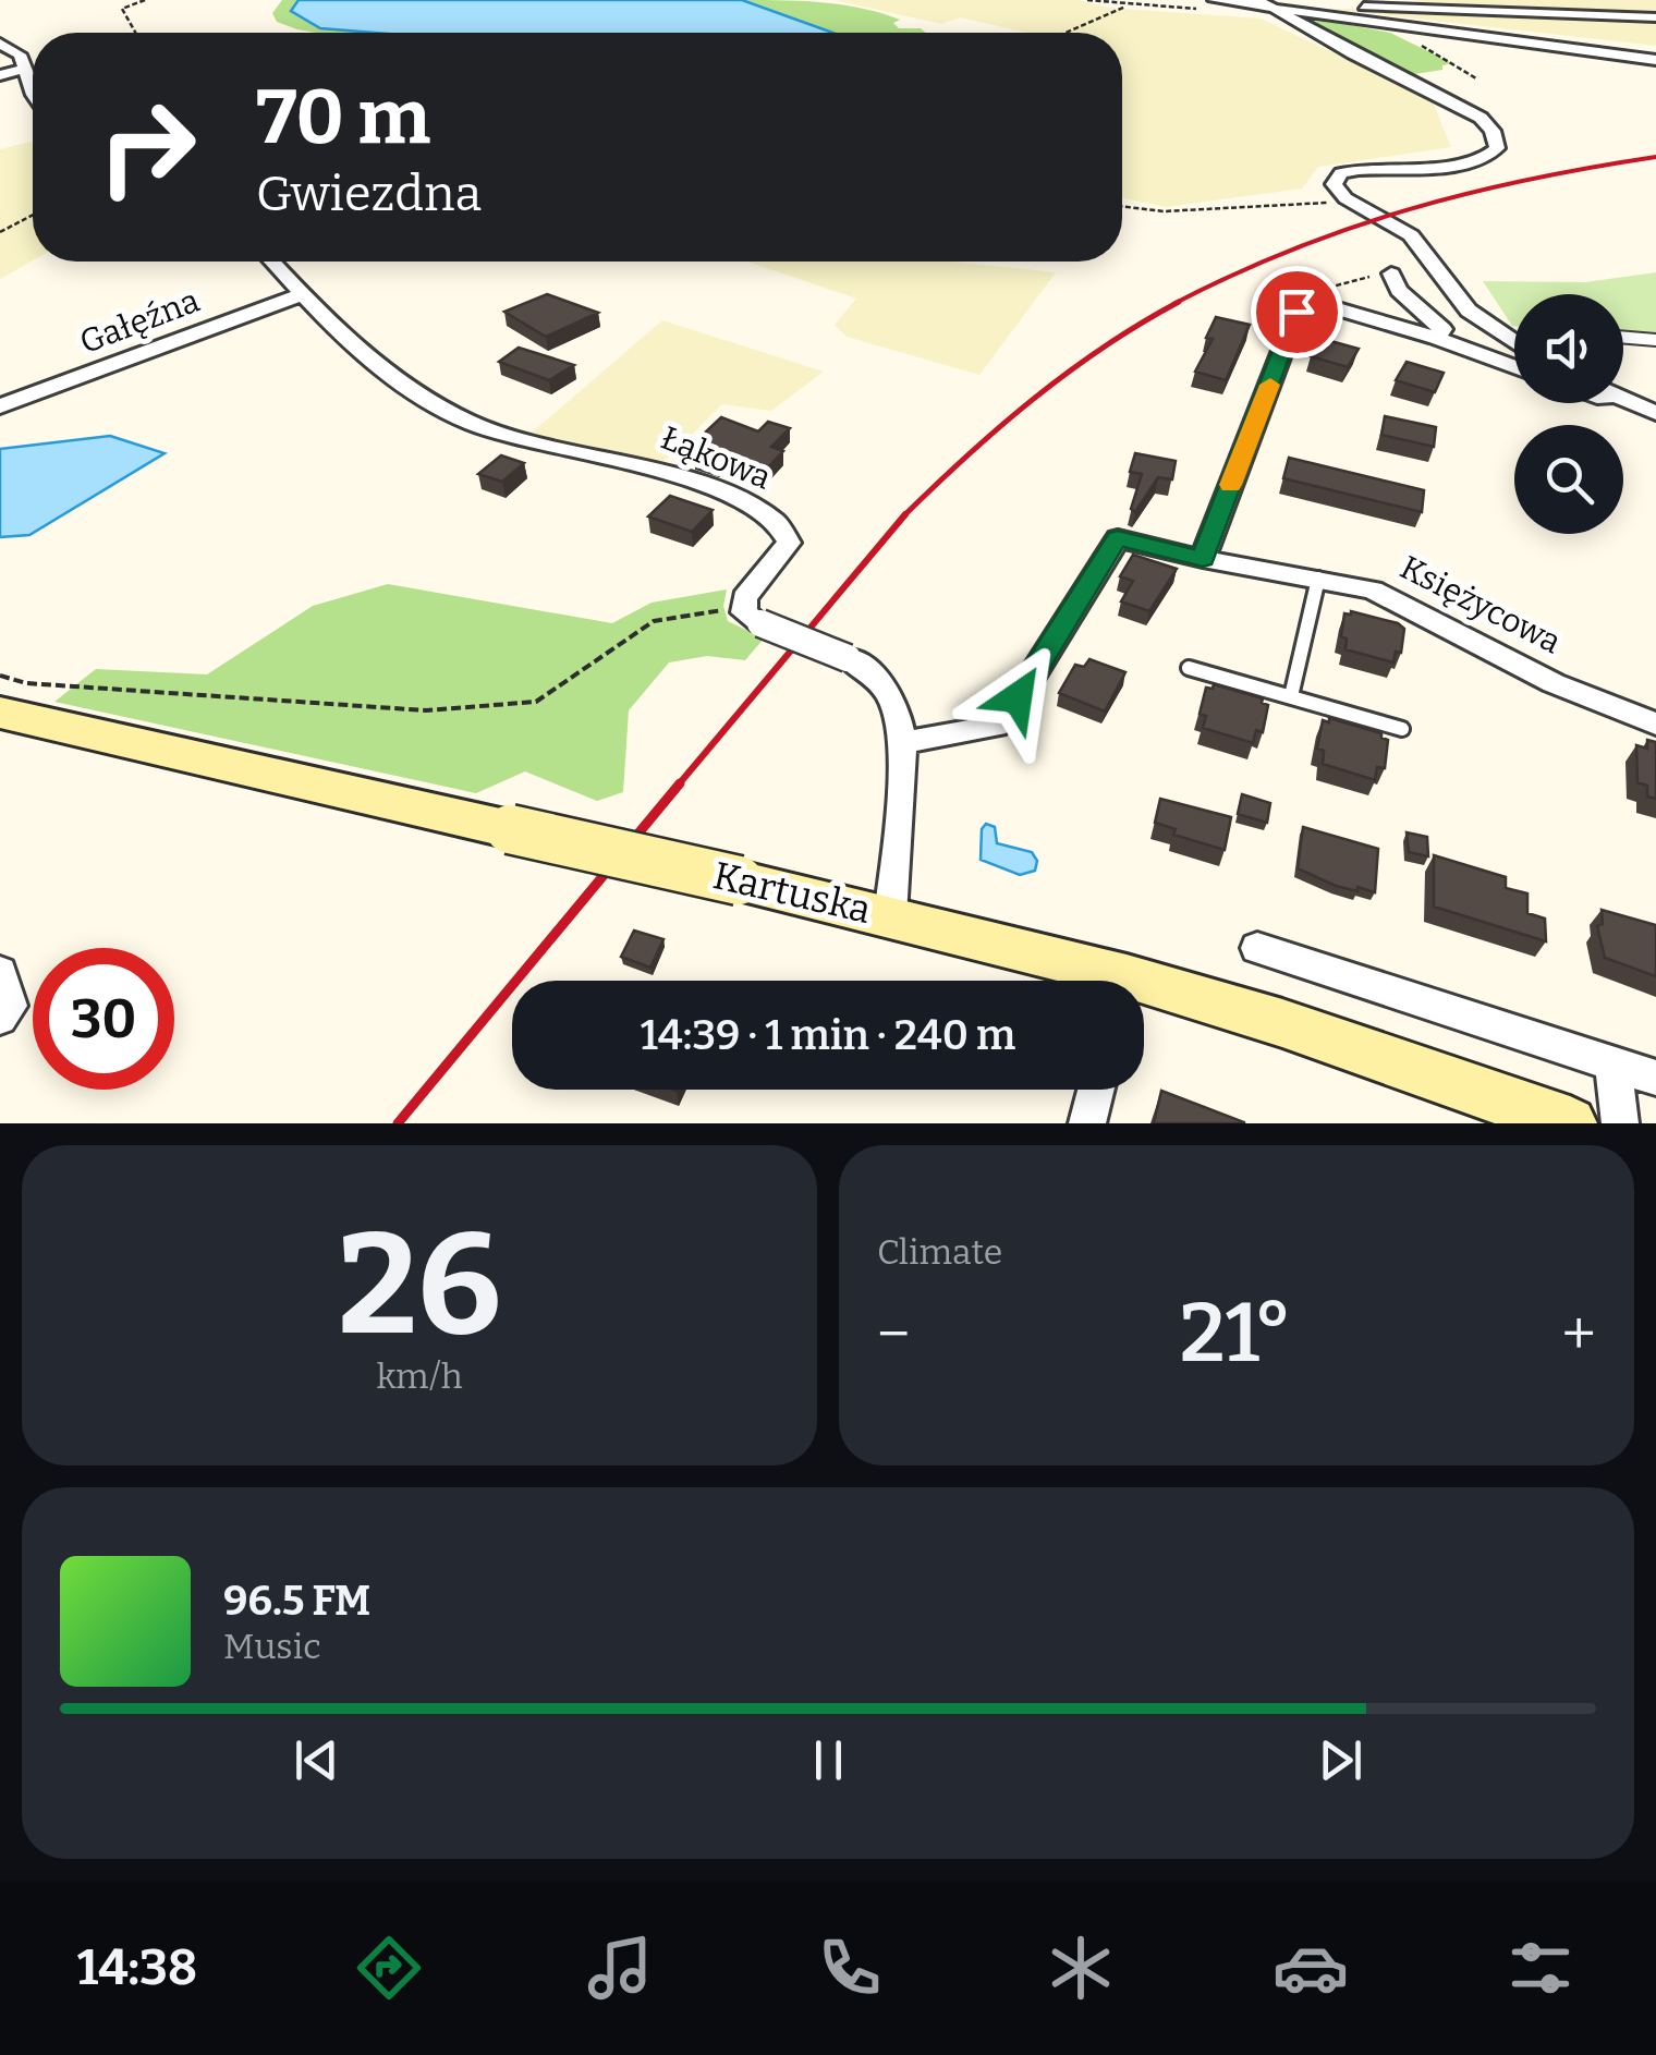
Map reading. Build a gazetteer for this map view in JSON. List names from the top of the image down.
{
  "streets": {
    "main road": ["Kartuska"],
    "street": ["Gałęźna", "Łąkowa", "Księżycowa"]
  },
  "crossings": [
    ["Gałęźna", "Łąkowa"]
  ],
  "page": {
    "turn": ["70 m", "Gwiezdna"],
    "limit": "30",
    "trip": "14:39 · 1 min · 240 m",
    "tile": [
      ["26", "km/h"],
      "Climate"
    ],
    "heat": ["−", "21°", "+"],
    "song": ["96.5 FM", "Music"],
    "tabs": "14:38"
  }
}
